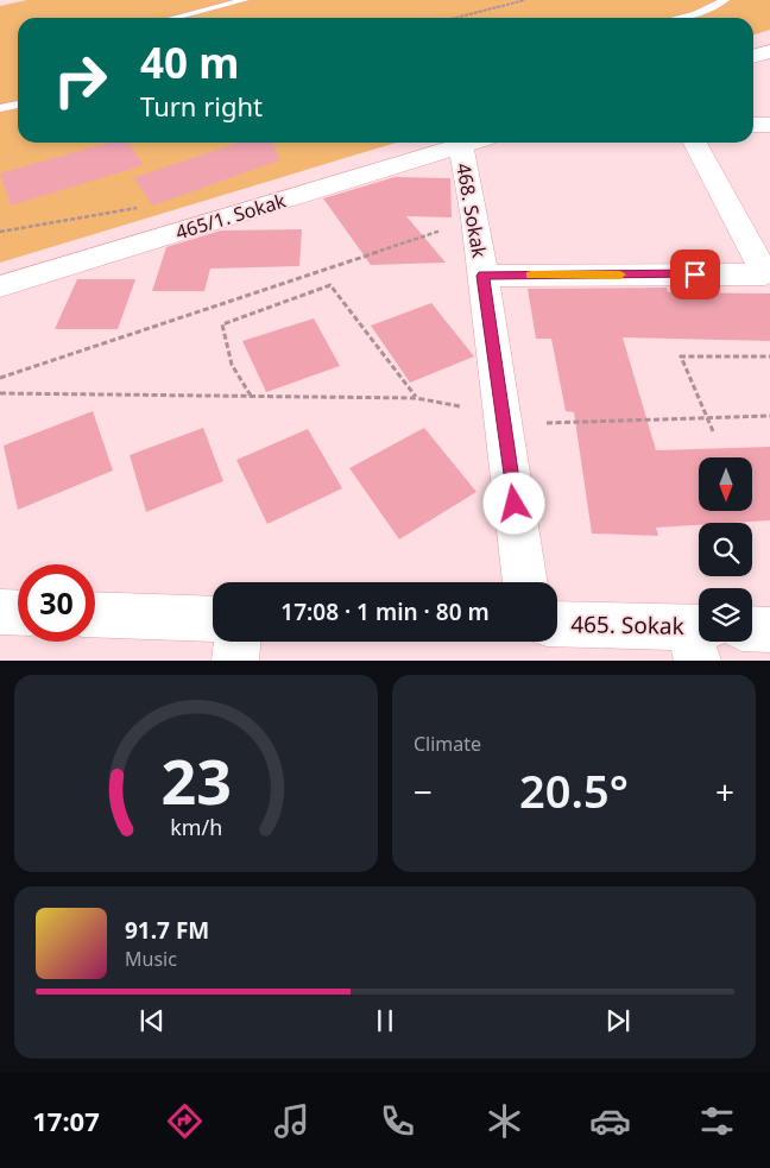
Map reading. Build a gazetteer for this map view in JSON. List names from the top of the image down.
{
  "streets": {
    "street": ["468. Sokak", "465/1. Sokak", "465. Sokak"]
  },
  "north": "bottom",
  "page": {
    "turn": ["40 m", "Turn right"],
    "limit": "30",
    "trip": "17:08 · 1 min · 80 m",
    "tile": "Climate",
    "heat": ["−", "20.5°", "+"],
    "song": ["91.7 FM", "Music"],
    "tabs": "17:07",
    "gauge": ["23", "km/h"]
  }
}
